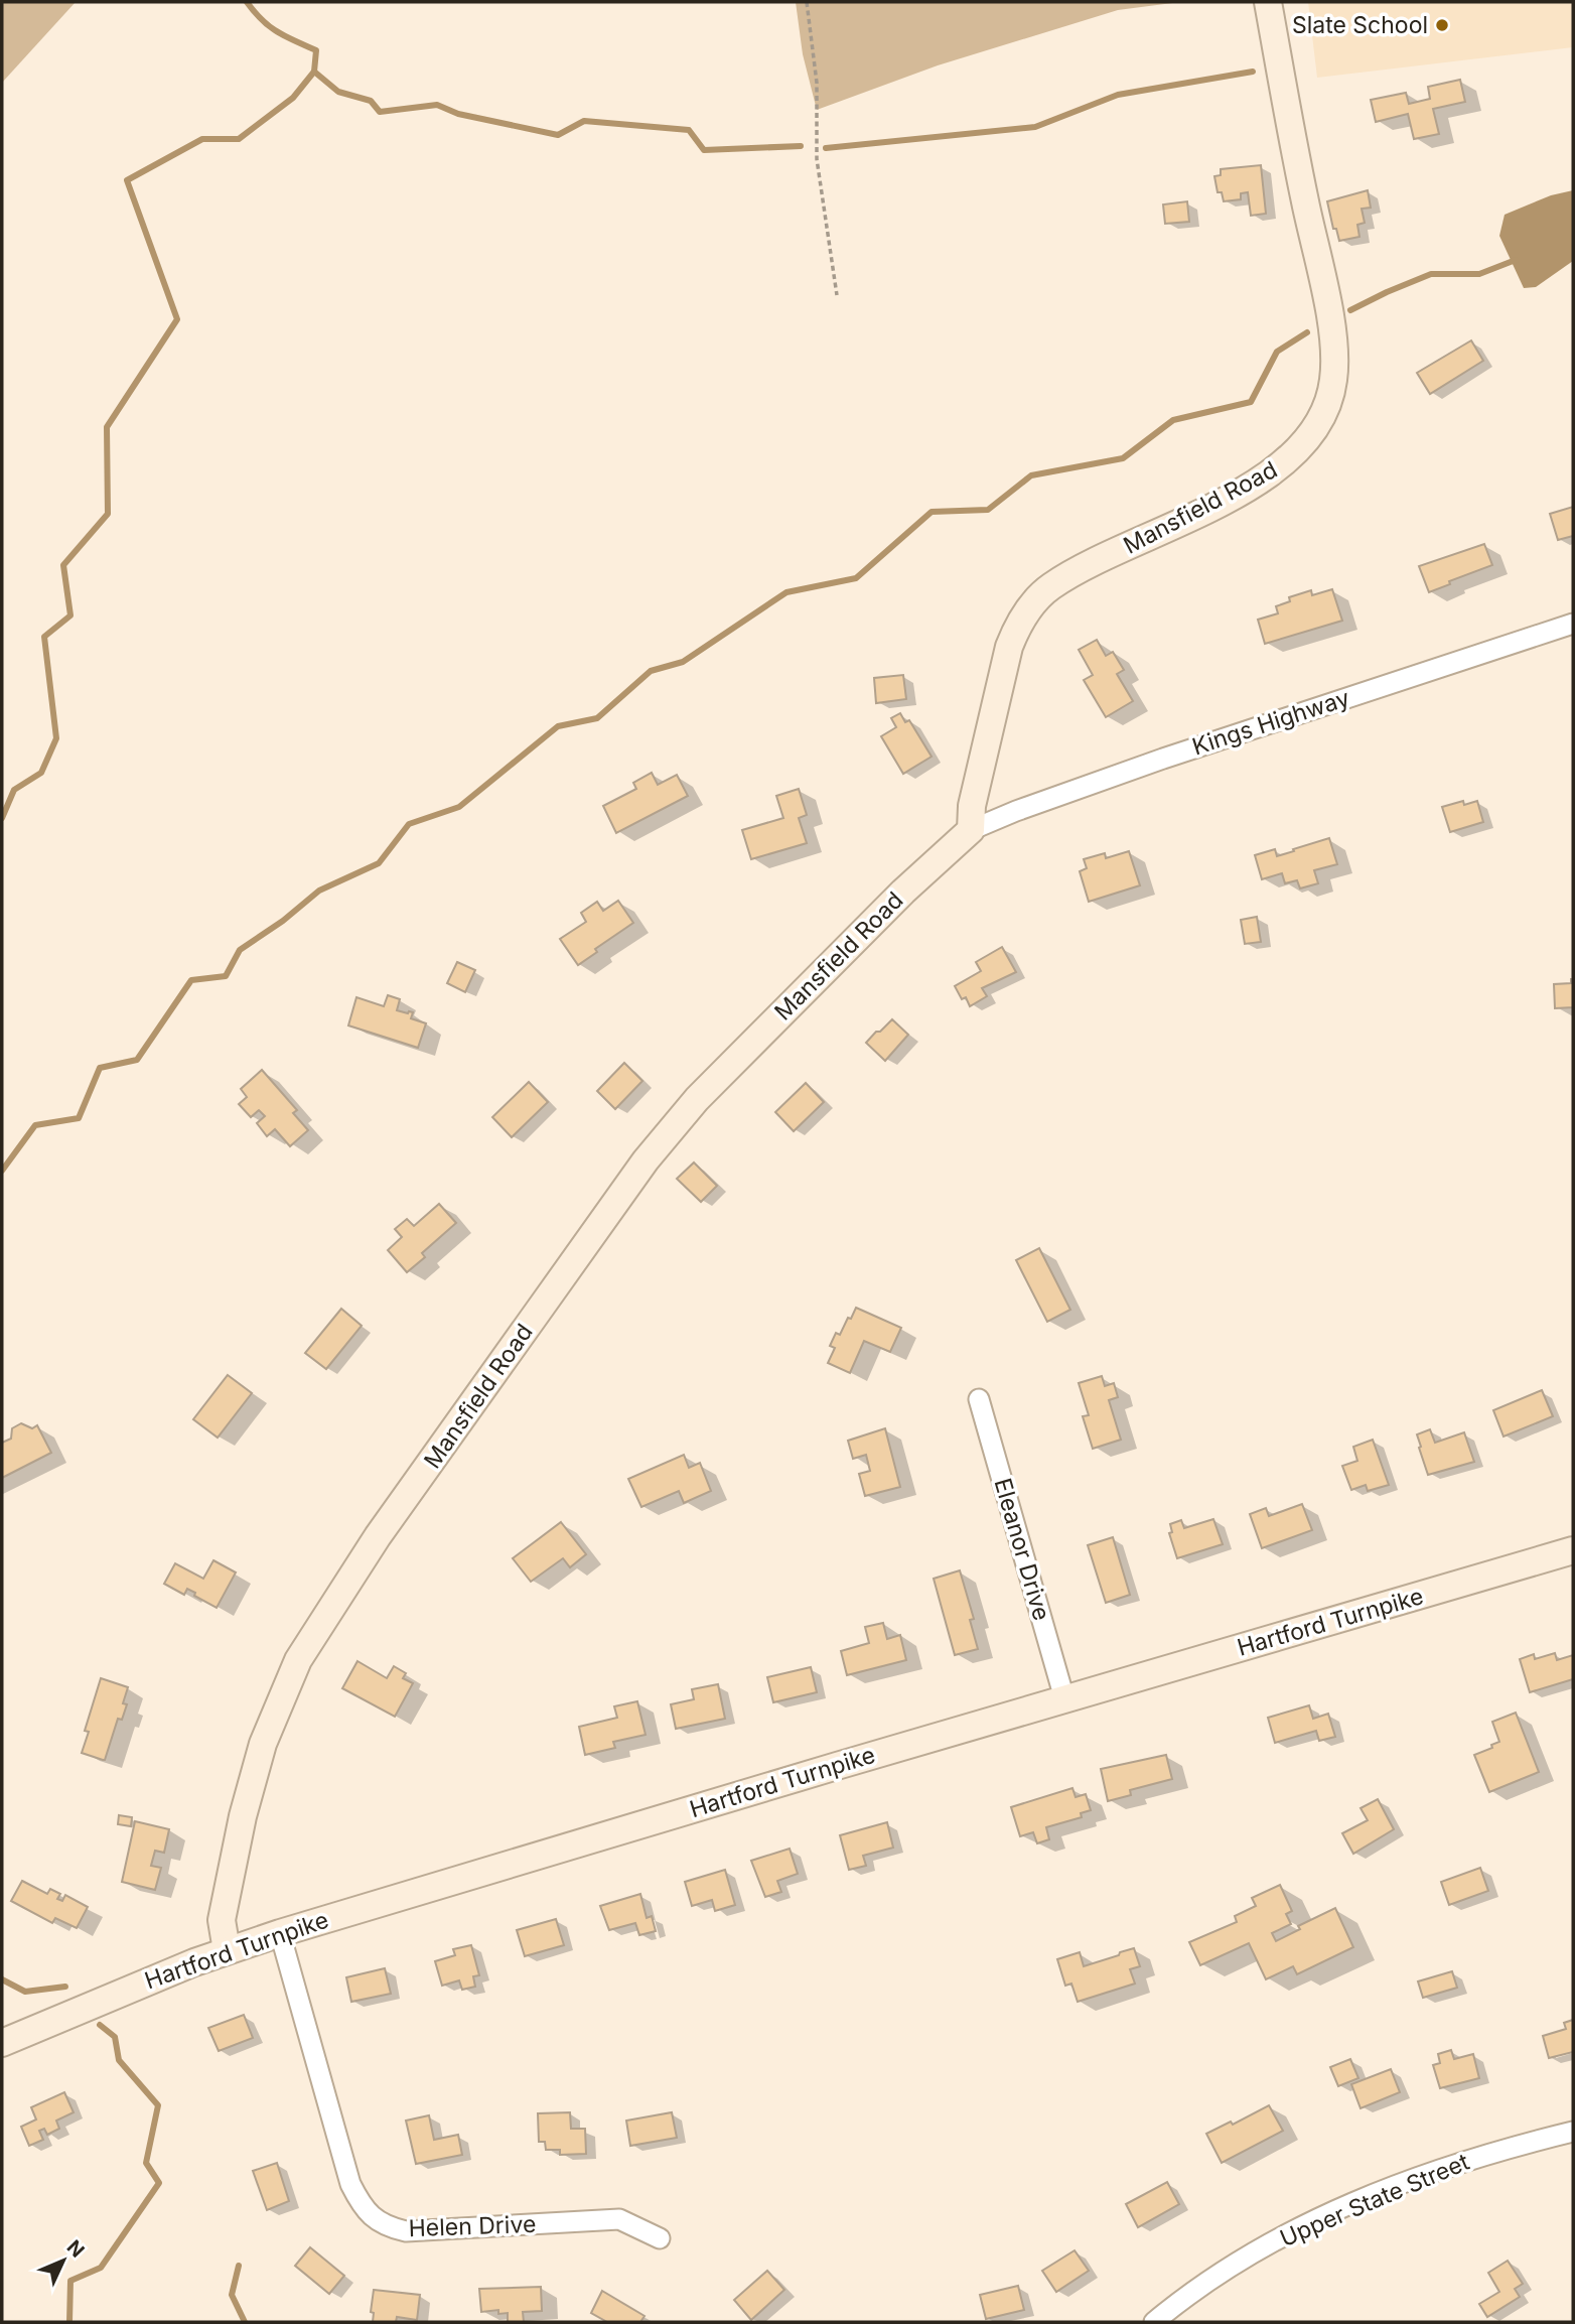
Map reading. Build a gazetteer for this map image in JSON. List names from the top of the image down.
{
  "streets": {
    "street": [
      "Mansfield Road",
      "Kings Highway",
      "Eleanor Drive",
      "Hartford Turnpike",
      "Upper State Street",
      "Helen Drive"
    ]
  },
  "crossings": [
    ["Mansfield Road", "Kings Highway"],
    ["Mansfield Road", "Hartford Turnpike"],
    ["Eleanor Drive", "Hartford Turnpike"],
    ["Hartford Turnpike", "Helen Drive"]
  ],
  "places": ["Slate School"],
  "north": "top right"
}
